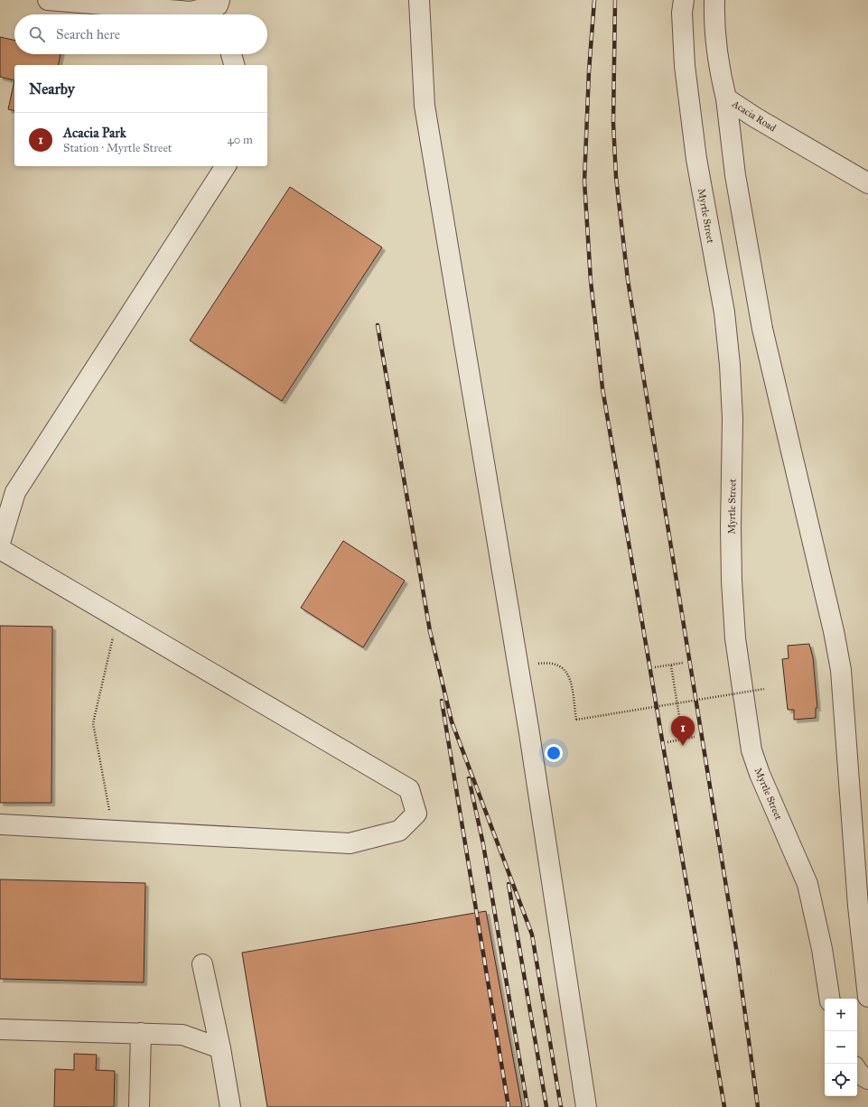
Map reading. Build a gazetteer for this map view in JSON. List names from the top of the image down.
{
  "streets": {
    "street": ["Acacia Road", "Myrtle Street"]
  },
  "page": {
    "search": "Search here",
    "heading": "Nearby",
    "list": [
      {
        "mark": "1",
        "name": "Acacia Park",
        "note": "Station · Myrtle Street",
        "value": "40 m"
      }
    ],
    "pins": "1",
    "map_buttons": ["+", "−"]
  }
}
